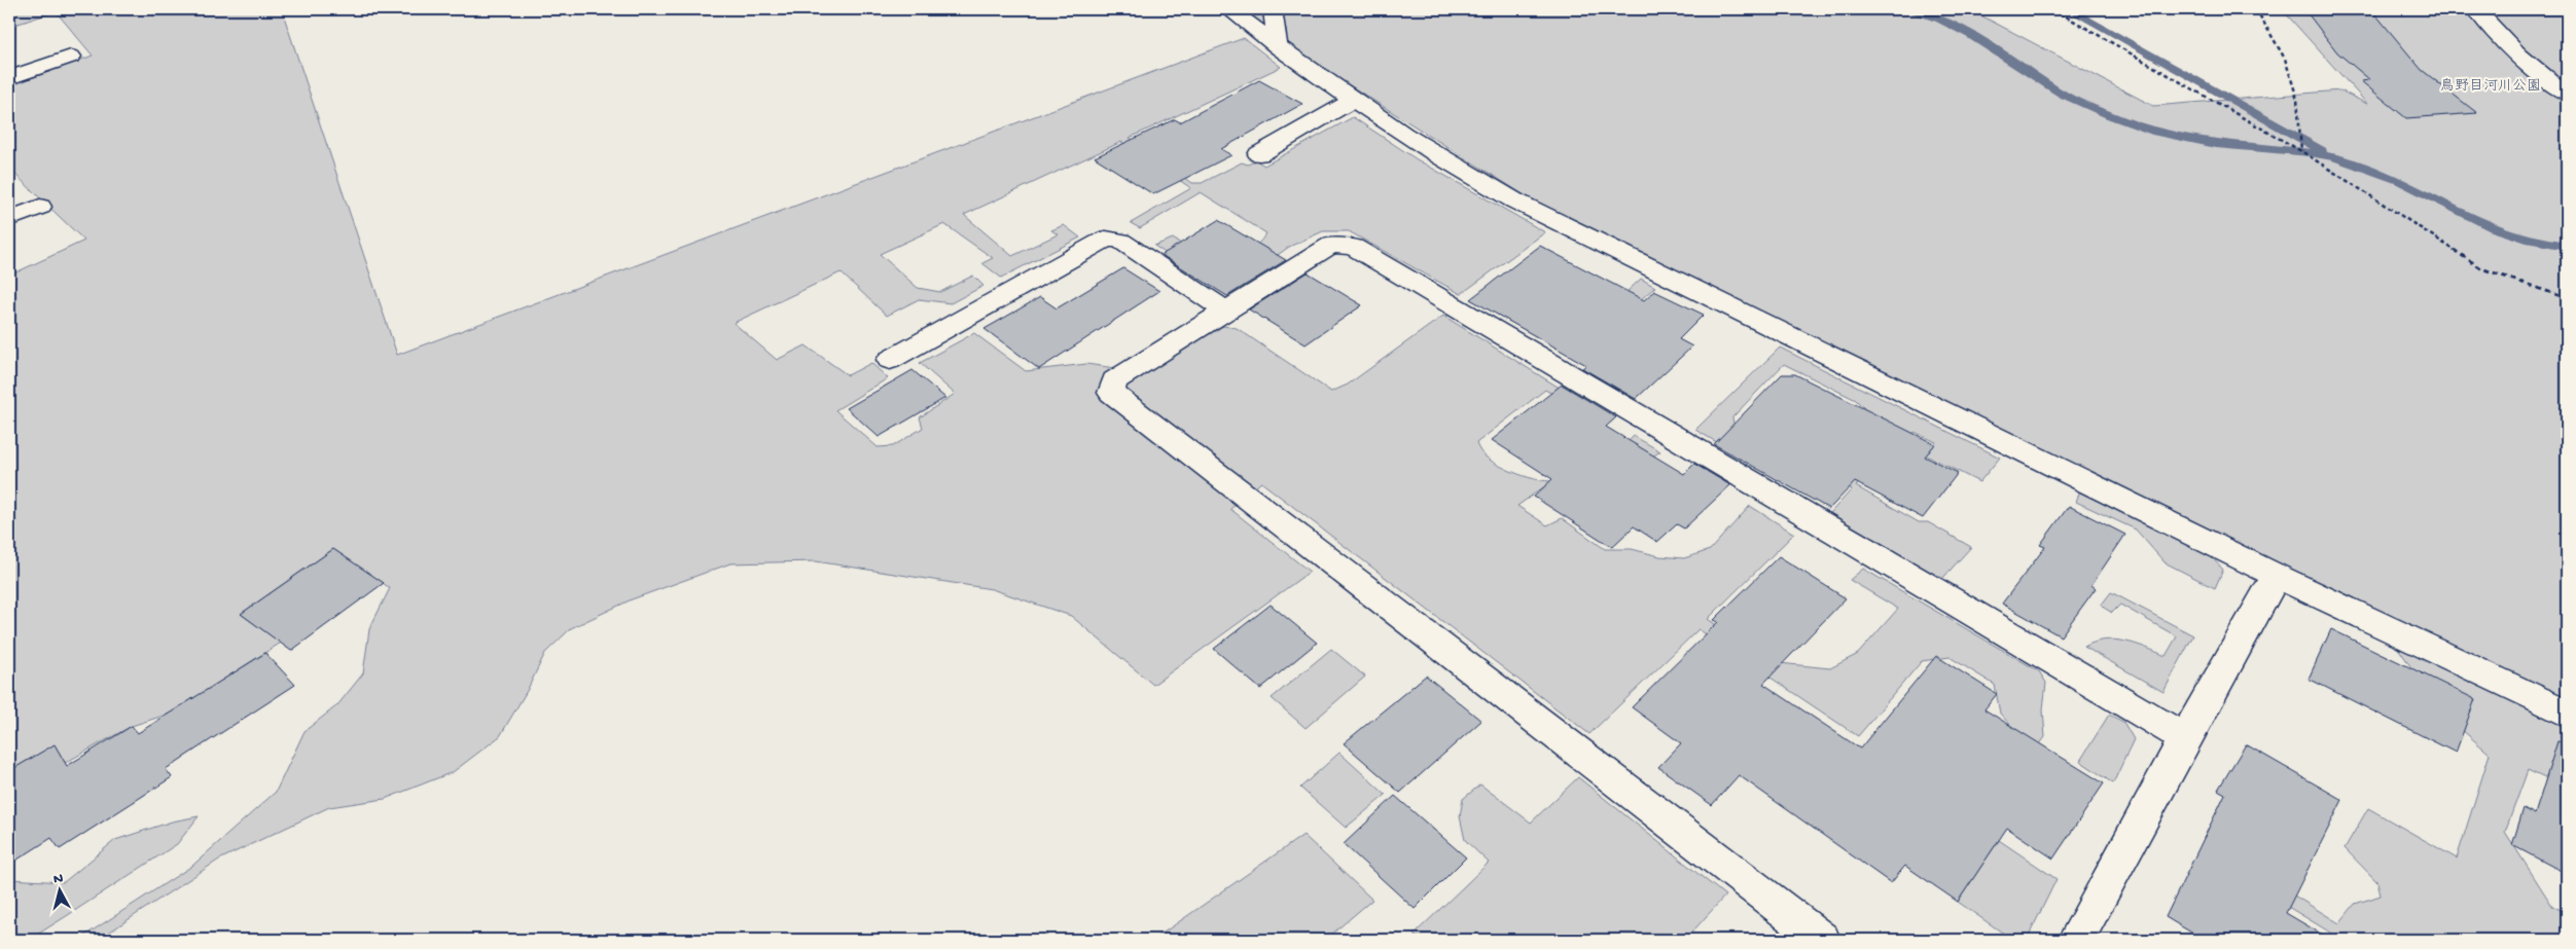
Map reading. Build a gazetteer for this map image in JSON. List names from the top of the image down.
{
  "parks": ["鳥野目河川公園"],
  "north": "top"
}
